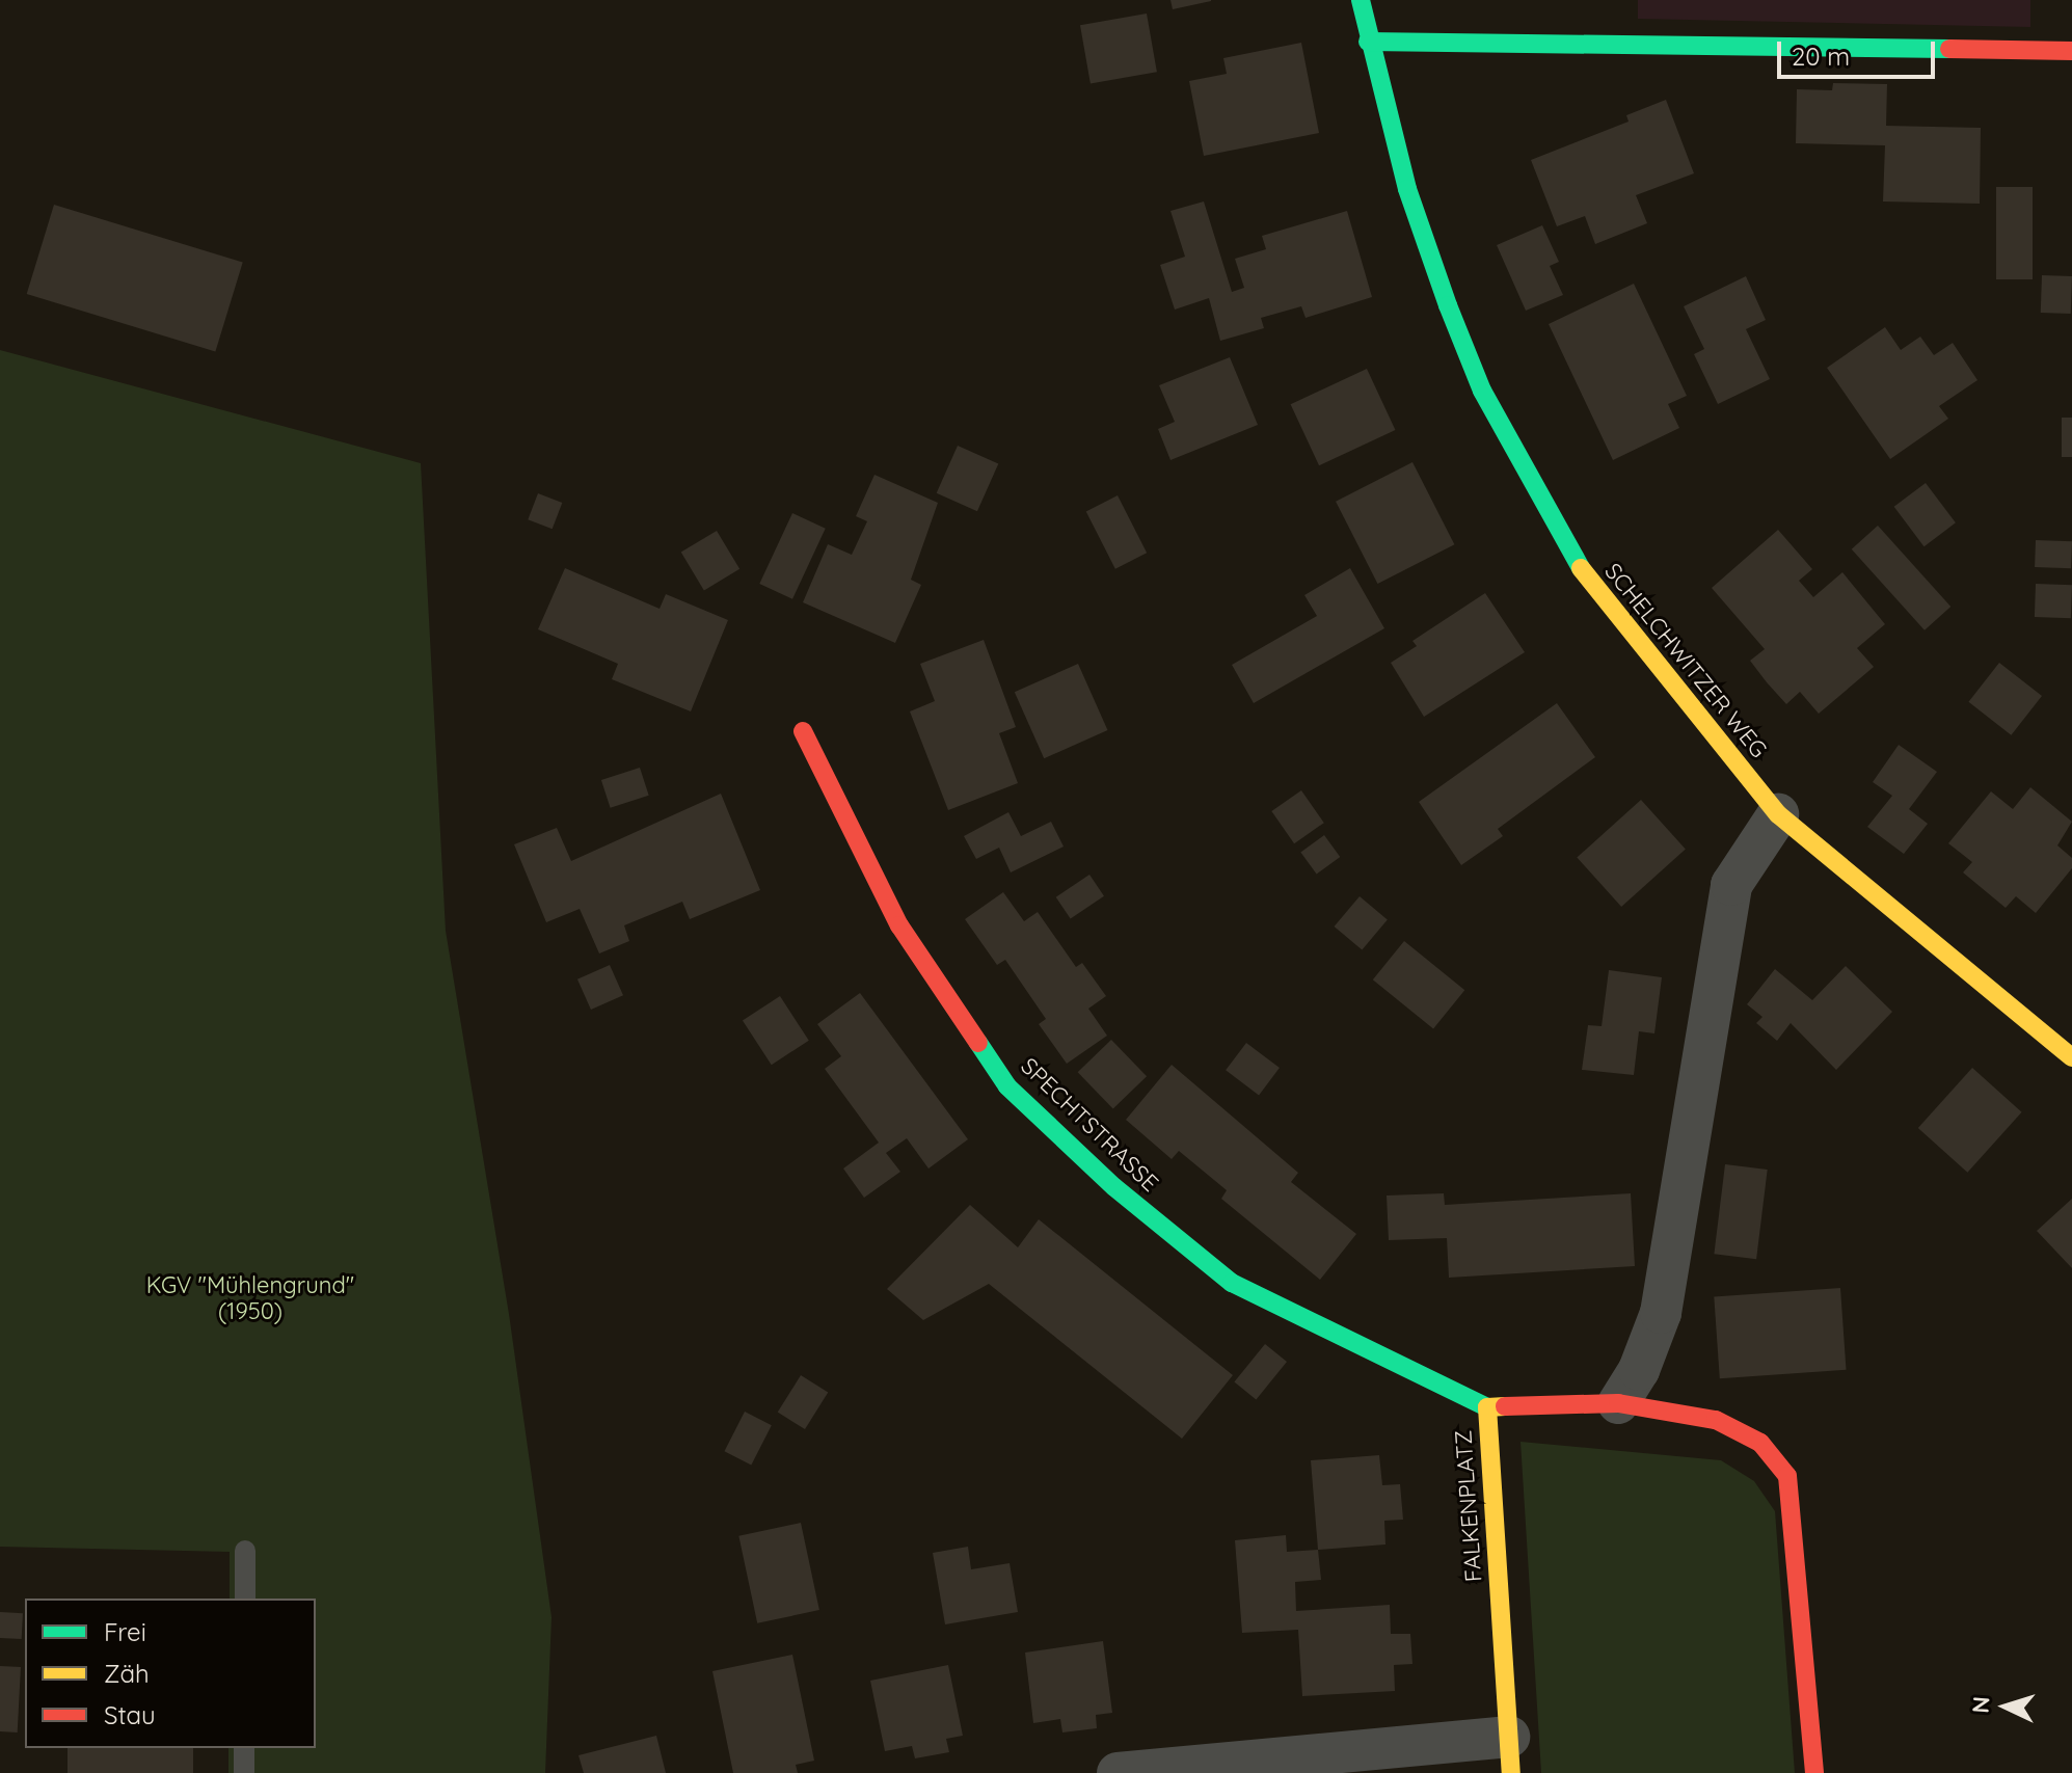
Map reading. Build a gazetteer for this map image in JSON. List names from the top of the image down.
{
  "streets": {
    "street": ["SCHELCHWITZER WEG", "SPECHTSTRASSE", "FALKENPLATZ"]
  },
  "crossings": [
    ["SPECHTSTRASSE", "FALKENPLATZ"]
  ],
  "parks": ["KGV \"Mühlengrund\" (1950)"],
  "legend": ["Frei", "Zäh", "Stau"],
  "scale_bar": "20 m",
  "north": "left"
}
